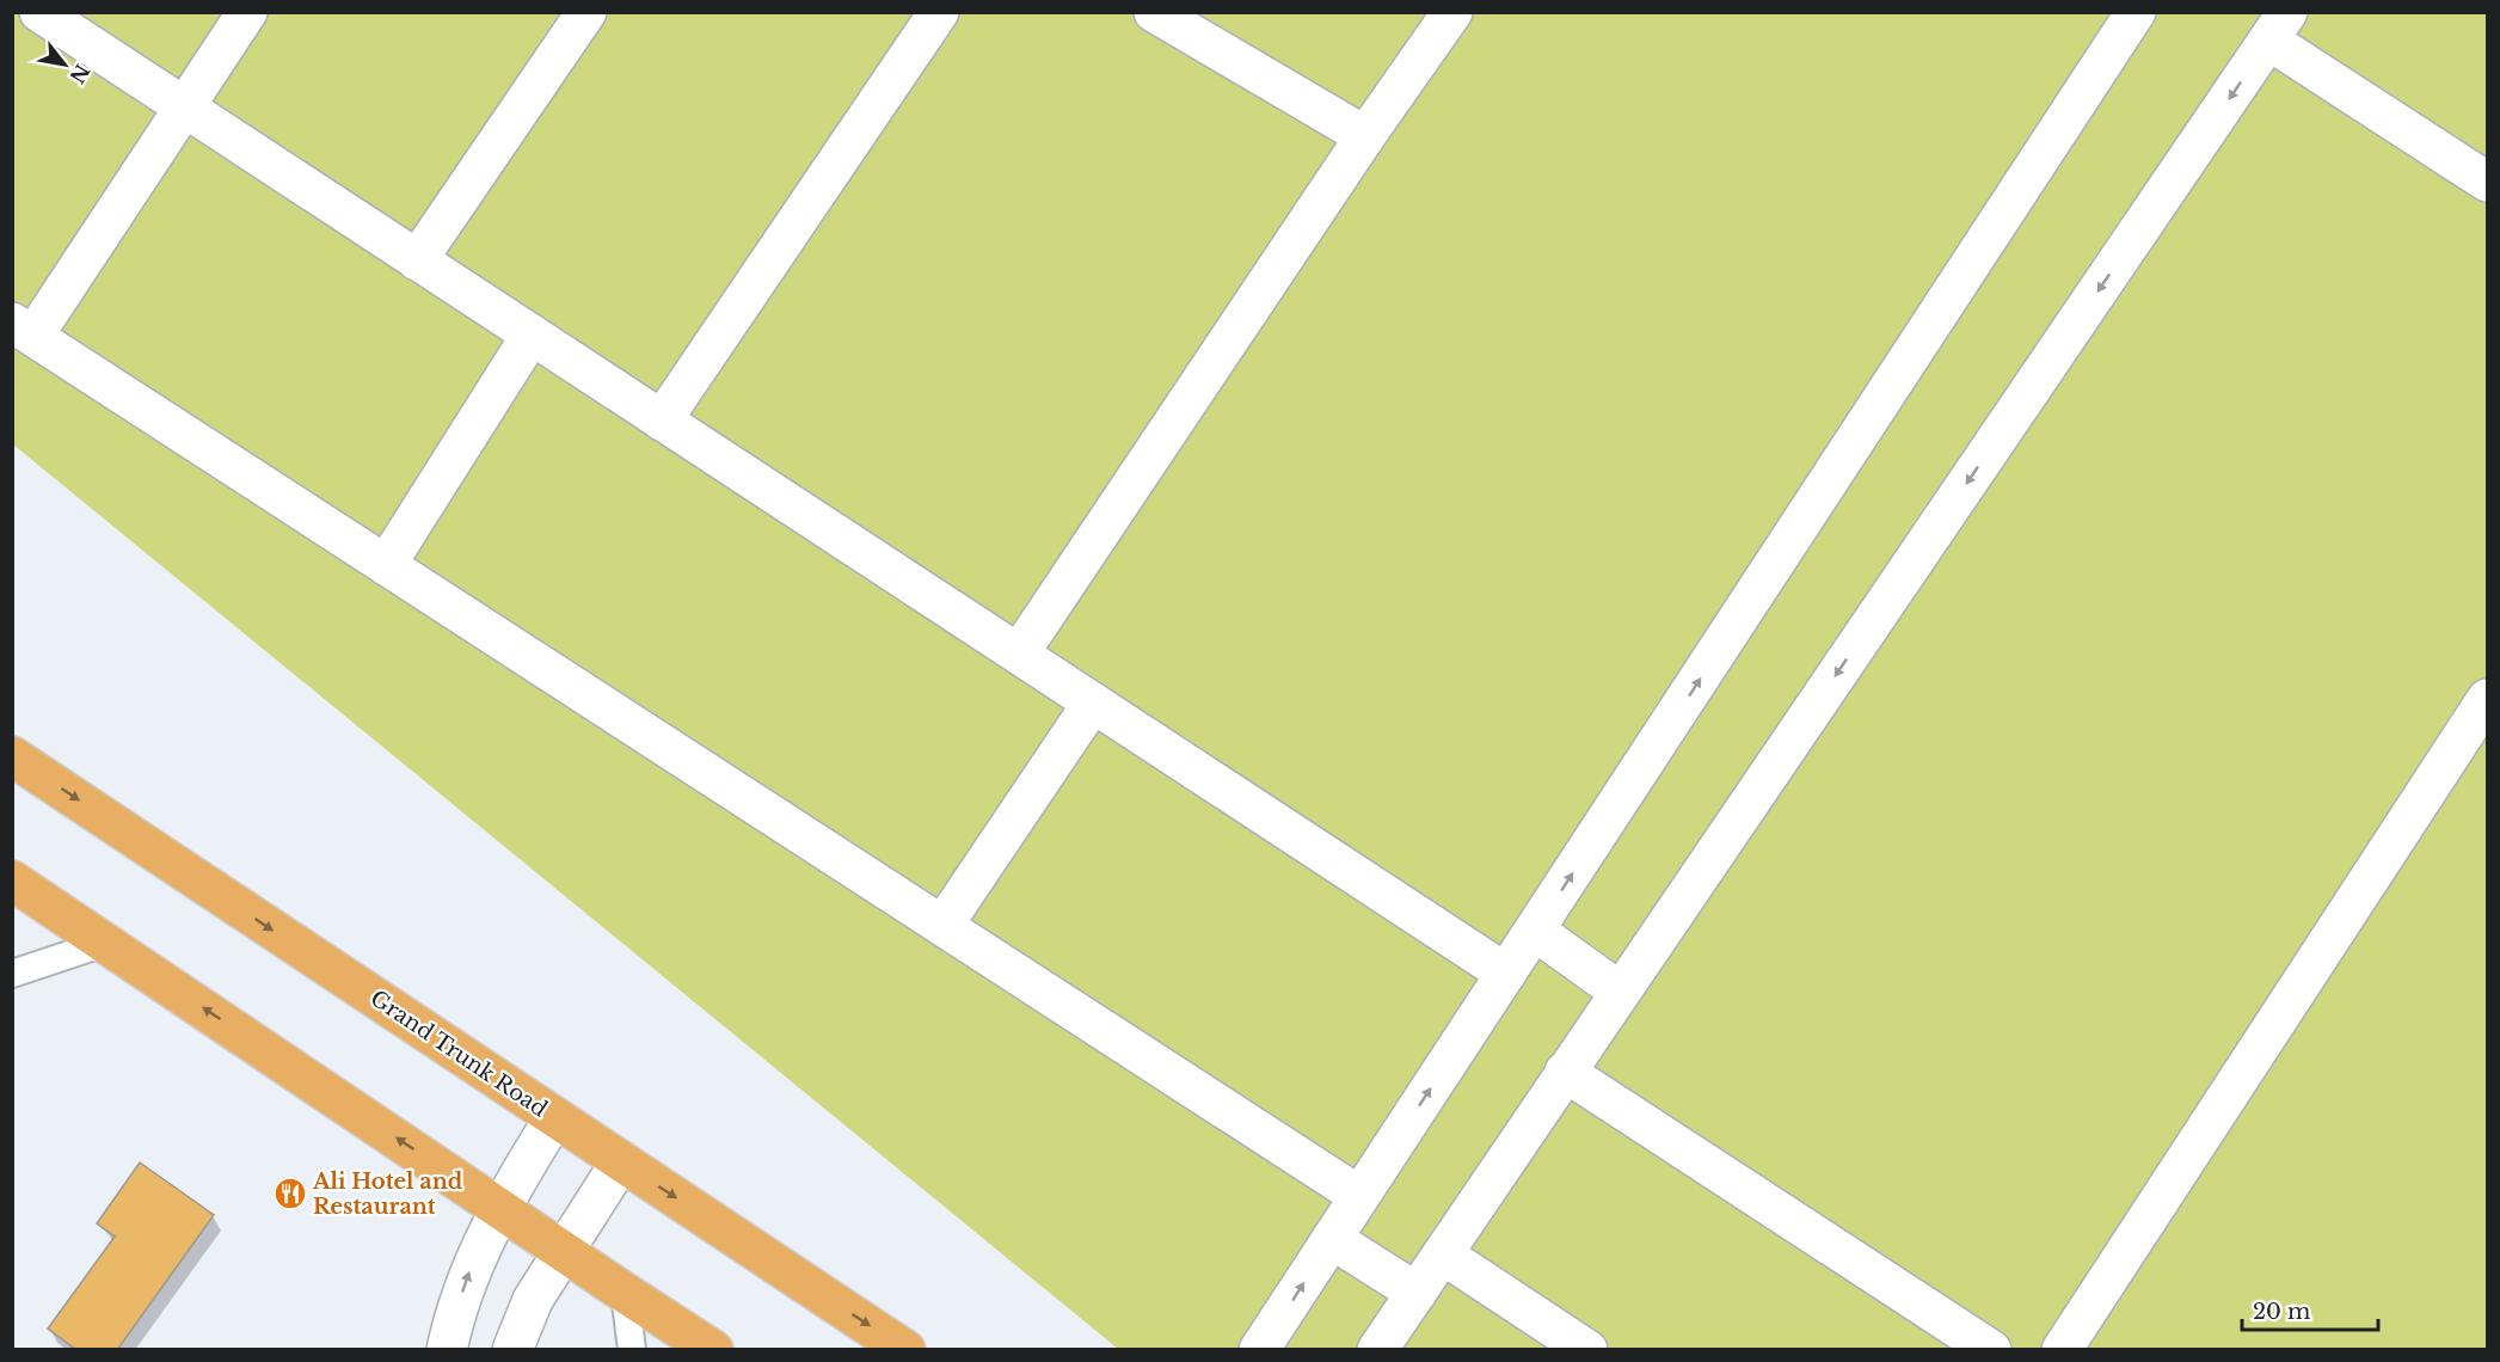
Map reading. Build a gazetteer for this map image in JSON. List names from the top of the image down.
{
  "streets": {
    "highway": ["Grand Trunk Road"]
  },
  "places": {
    "restaurant": ["Ali Hotel and Restaurant"]
  },
  "scale_bar": "20 m",
  "north": "bottom right"
}
